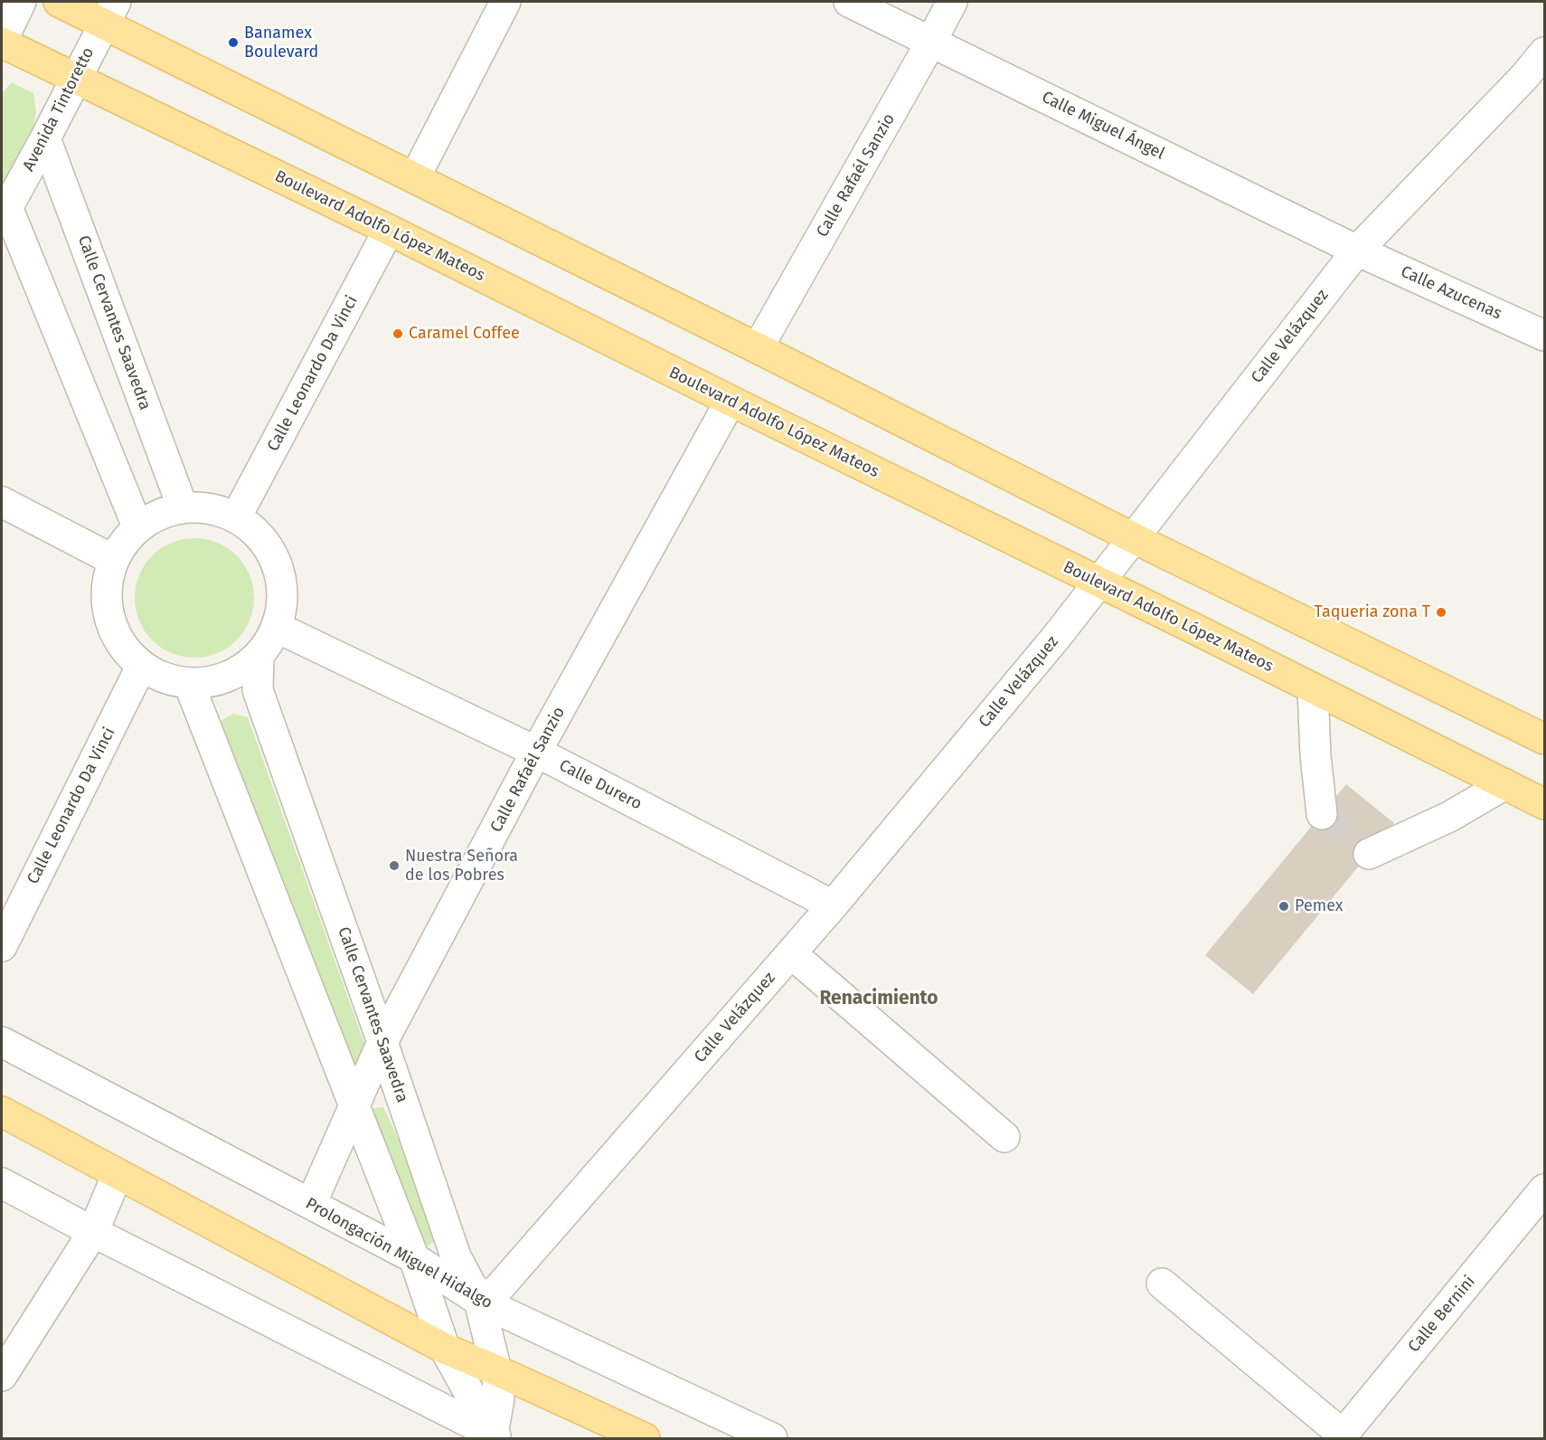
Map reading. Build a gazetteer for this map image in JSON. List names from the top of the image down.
{
  "streets": {
    "main road": ["Boulevard Adolfo López Mateos"],
    "street": [
      "Avenida Tintoretto",
      "Calle Miguel Ángel",
      "Calle Rafaél Sanzio",
      "Calle Azucenas",
      "Calle Cervantes Saavedra",
      "Calle Velázquez",
      "Calle Leonardo Da Vinci",
      "Calle Durero",
      "Prolongación Miguel Hidalgo",
      "Calle Bernini"
    ]
  },
  "crossings": [
    ["Avenida Tintoretto", "Boulevard Adolfo López Mateos"],
    ["Avenida Tintoretto", "Calle Cervantes Saavedra"],
    ["Calle Miguel Ángel", "Calle Rafaél Sanzio"],
    ["Calle Miguel Ángel", "Calle Azucenas"],
    ["Calle Miguel Ángel", "Calle Velázquez"],
    ["Calle Rafaél Sanzio", "Boulevard Adolfo López Mateos"],
    ["Calle Rafaél Sanzio", "Calle Cervantes Saavedra"],
    ["Calle Rafaél Sanzio", "Calle Durero"],
    ["Calle Rafaél Sanzio", "Prolongación Miguel Hidalgo"],
    ["Boulevard Adolfo López Mateos", "Calle Velázquez"],
    ["Boulevard Adolfo López Mateos", "Calle Leonardo Da Vinci"],
    ["Calle Azucenas", "Calle Velázquez"],
    ["Calle Cervantes Saavedra", "Calle Velázquez"],
    ["Calle Cervantes Saavedra", "Calle Leonardo Da Vinci"],
    ["Calle Cervantes Saavedra", "Calle Durero"],
    ["Calle Cervantes Saavedra", "Prolongación Miguel Hidalgo"],
    ["Calle Velázquez", "Calle Durero"],
    ["Calle Velázquez", "Prolongación Miguel Hidalgo"],
    ["Calle Leonardo Da Vinci", "Calle Durero"]
  ],
  "districts": ["Renacimiento"],
  "places": [
    "Banamex Boulevard",
    "Caramel Coffee",
    "Taqueria zona T",
    "Nuestra Señora de los Pobres",
    "Pemex"
  ]
}
